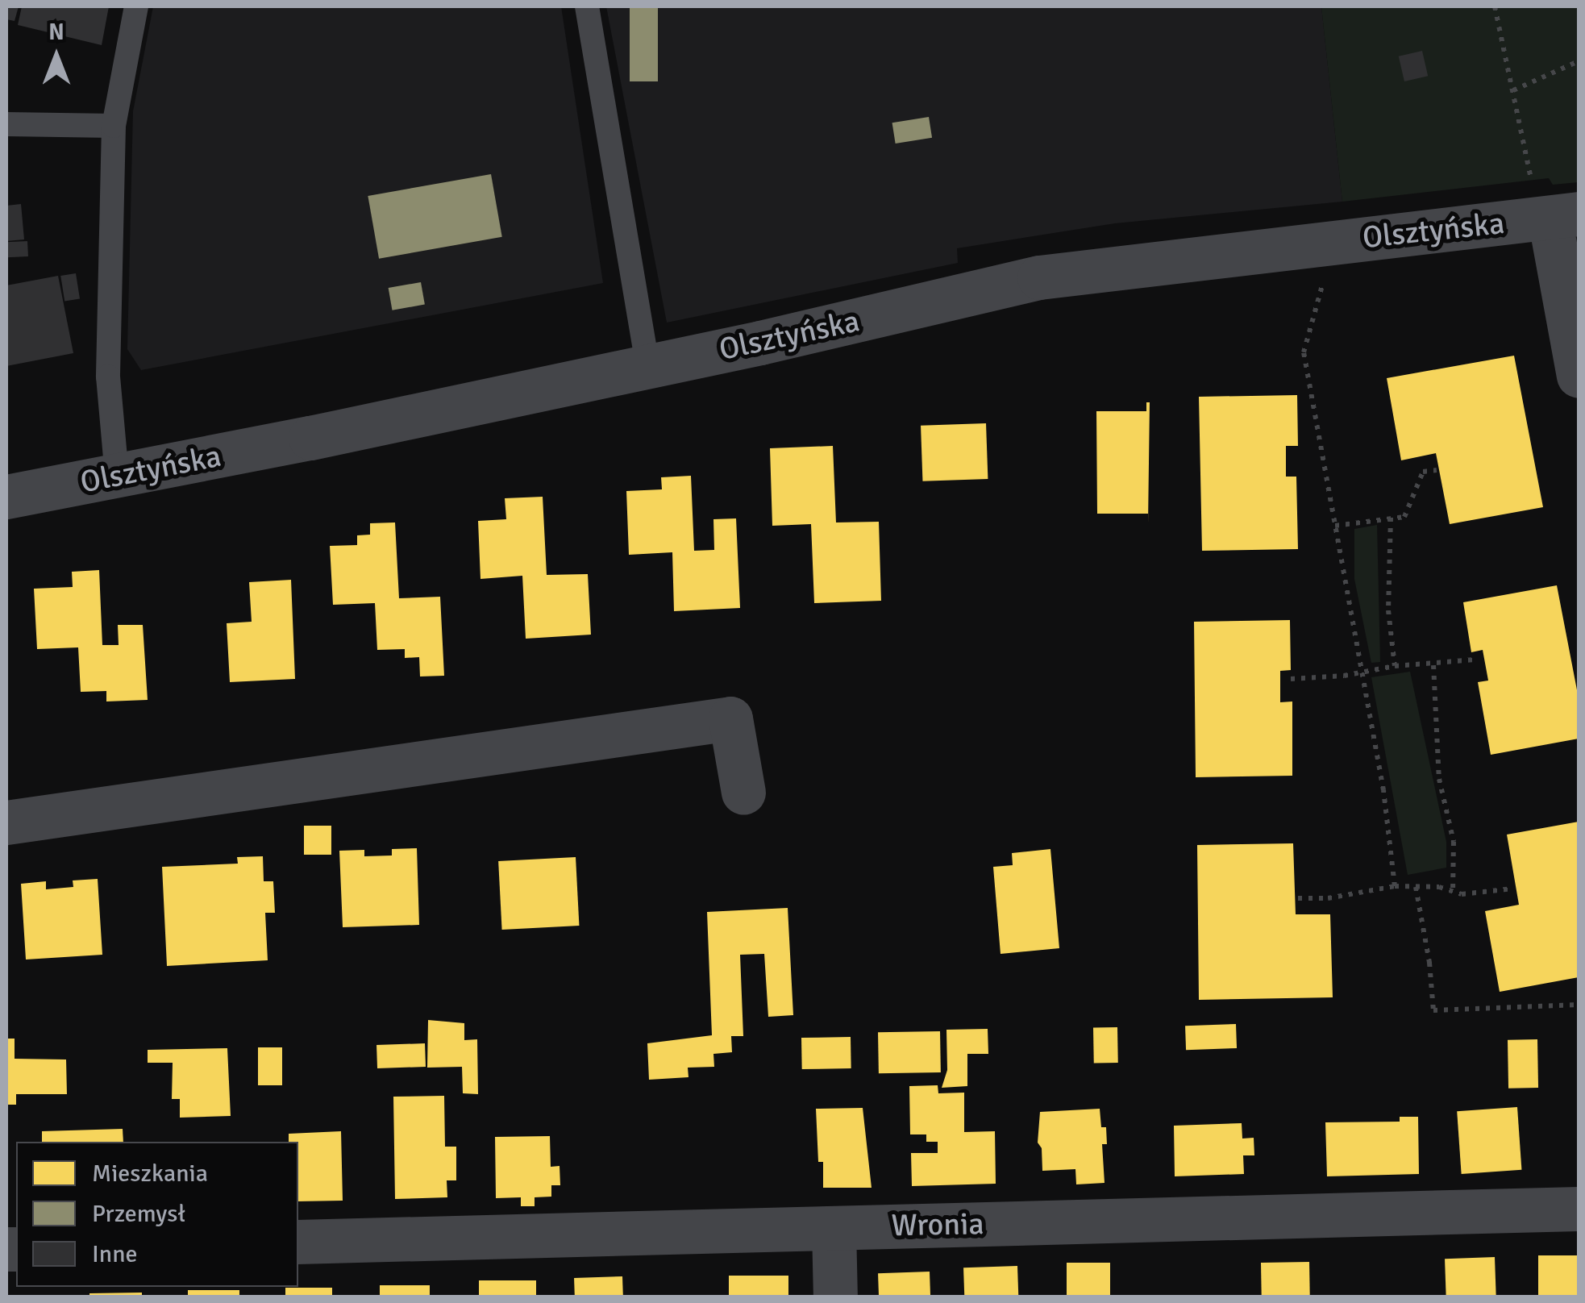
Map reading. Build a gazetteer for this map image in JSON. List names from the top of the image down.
{
  "streets": {
    "street": ["Olsztyńska", "Wronia"]
  },
  "legend": ["Mieszkania", "Przemysł", "Inne"],
  "north": "top"
}
